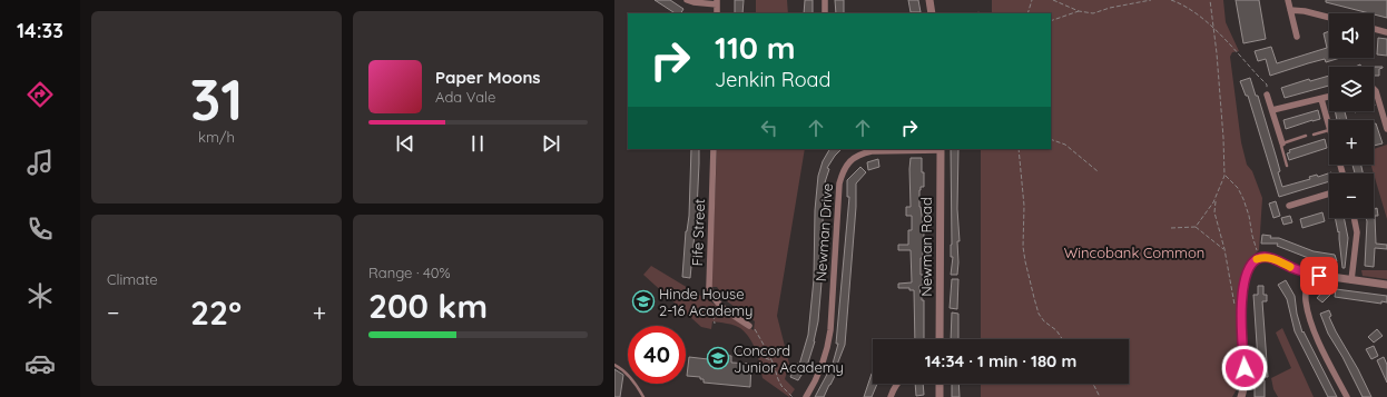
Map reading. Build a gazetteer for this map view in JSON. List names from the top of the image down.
{
  "streets": {
    "street": ["Fife Street", "Newman Drive", "Newman Road"]
  },
  "crossings": [
    ["Newman Drive", "Newman Road"]
  ],
  "parks": ["Wincobank Common"],
  "places": {
    "school or university": ["Hinde House 2-16 Academy", "Concord Junior Academy"]
  },
  "page": {
    "tabs": "14:33",
    "tile": [
      ["31", "km/h"],
      "Climate",
      ["Range · 40%", "200 km"]
    ],
    "map_buttons": ["+", "−"],
    "turn": ["110 m", "Jenkin Road"],
    "song": ["Paper Moons", "Ada Vale"],
    "heat": ["−", "22°", "+"],
    "limit": "40",
    "trip": "14:34 · 1 min · 180 m"
  }
}
